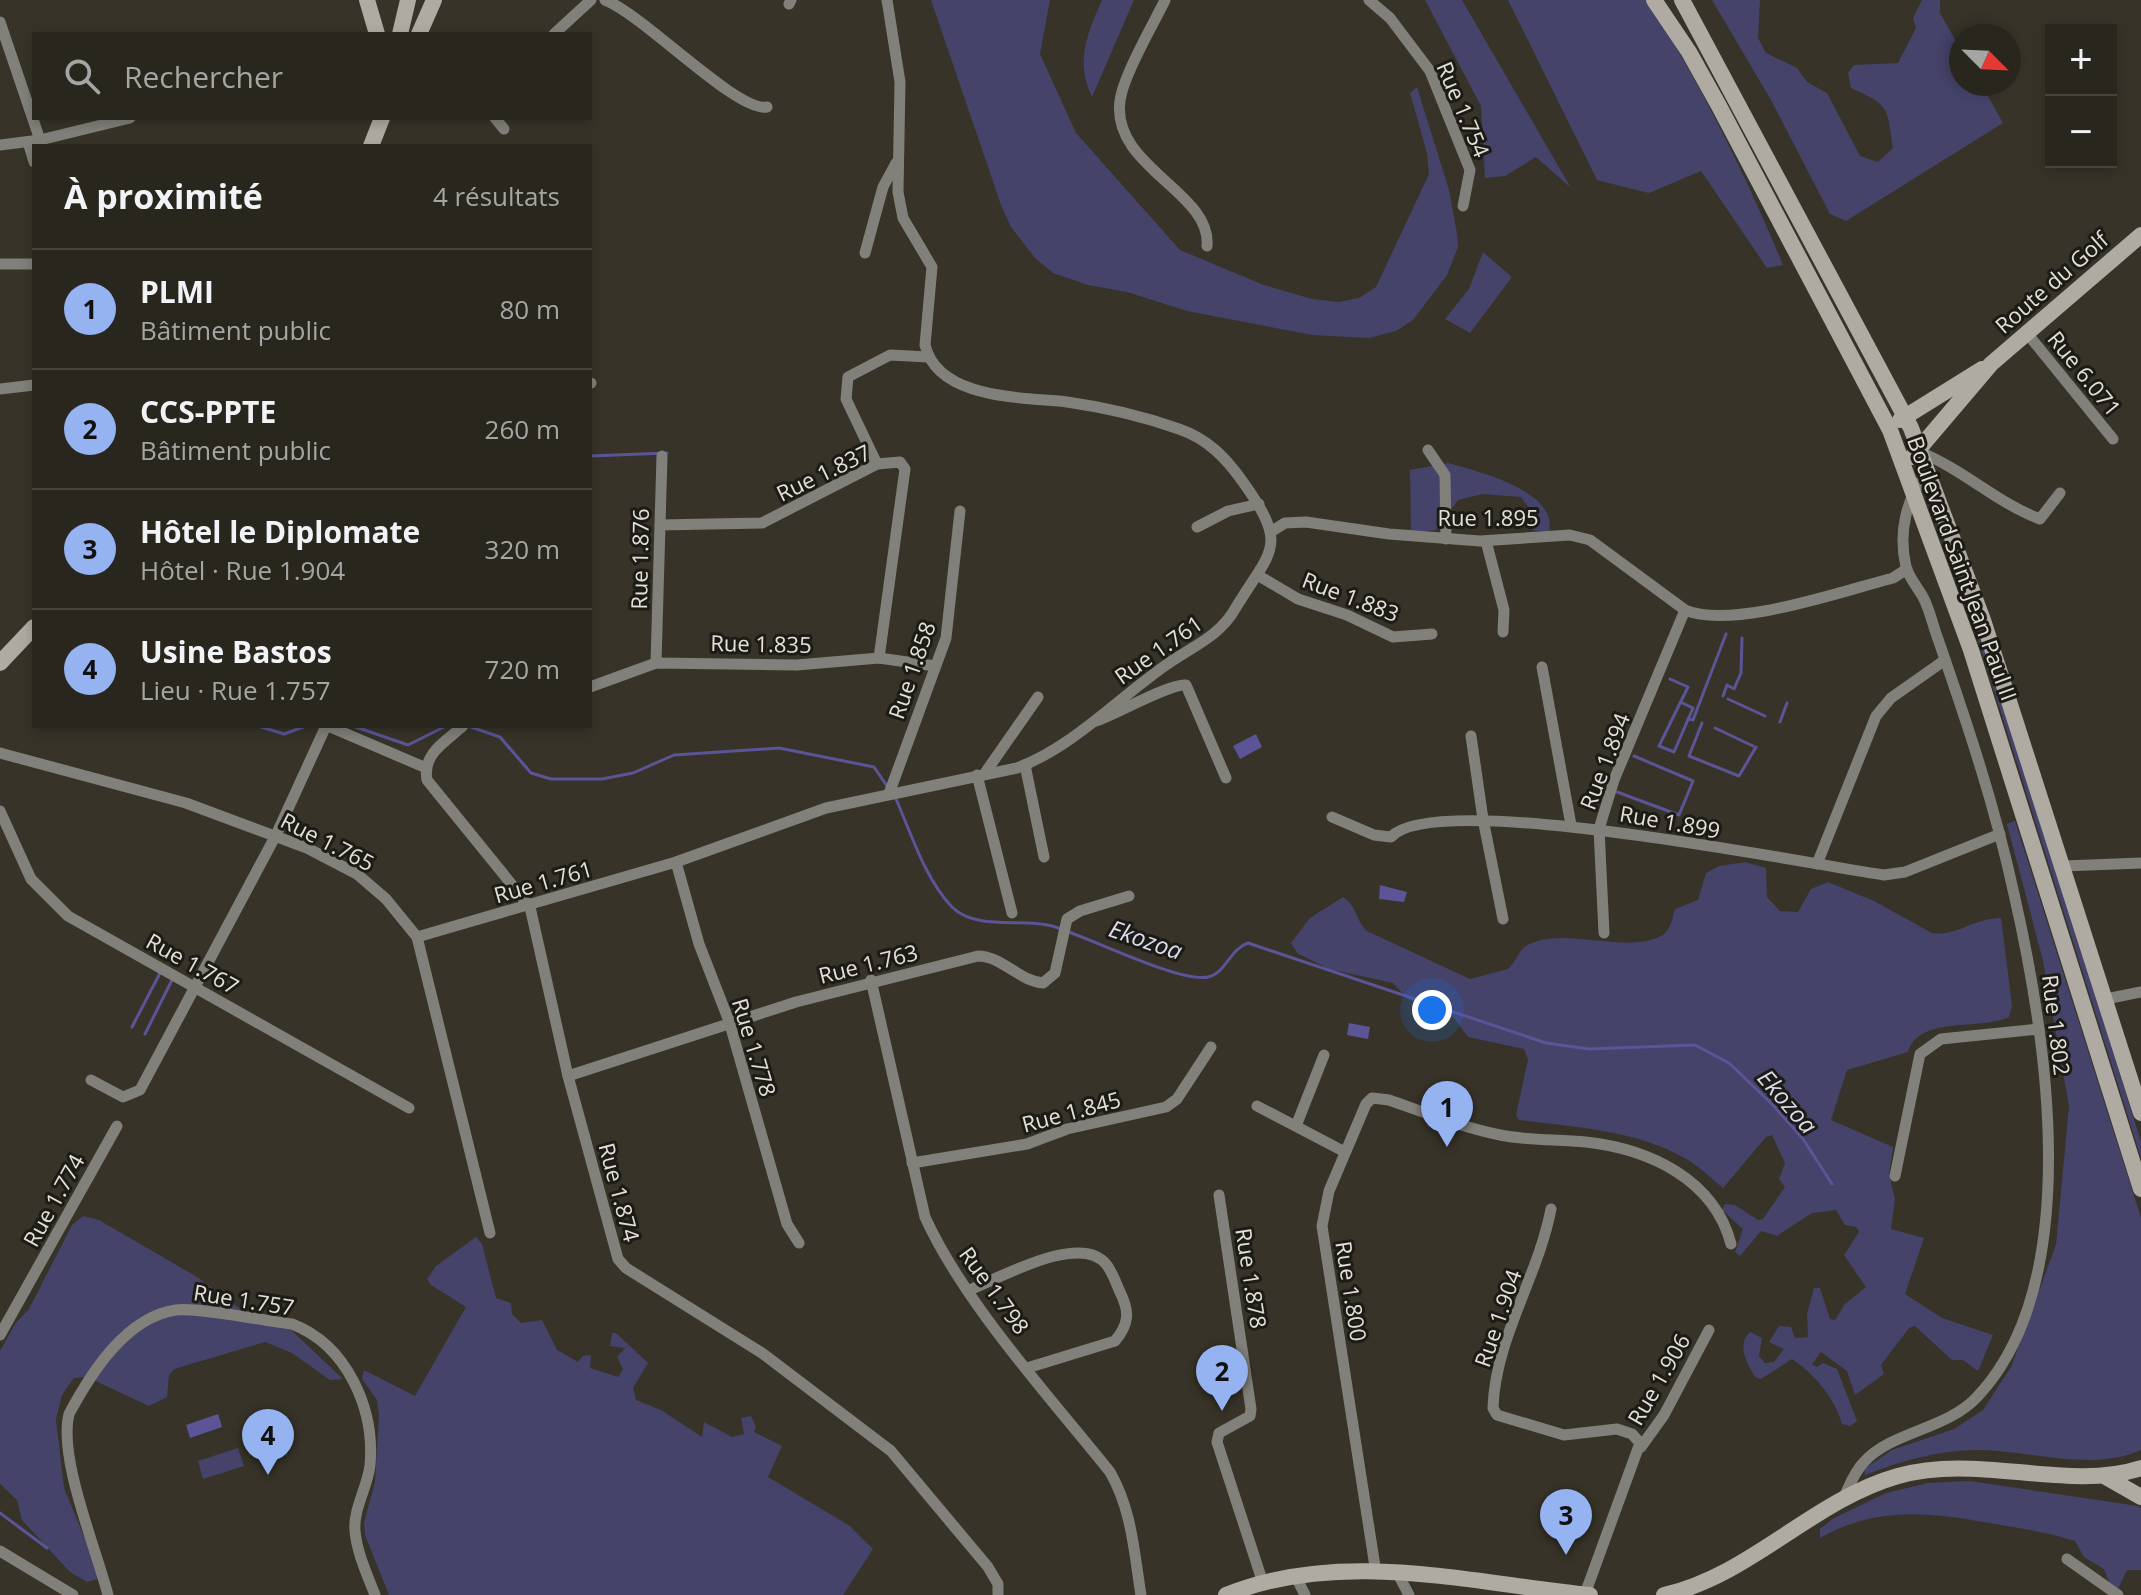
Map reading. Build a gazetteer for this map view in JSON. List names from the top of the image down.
{
  "streets": {
    "main road": ["Route du Golf", "Boulevard Saint Jean Paul II"],
    "street": [
      "Rue 1.754",
      "Rue 6.071",
      "Rue 1.837",
      "Rue 1.895",
      "Rue 1.876",
      "Rue 1.883",
      "Rue 1.835",
      "Rue 1.761",
      "Rue 1.858",
      "Rue 1.894",
      "Rue 1.899",
      "Rue 1.765",
      "Rue 1.767",
      "Rue 1.763",
      "Rue 1.802",
      "Rue 1.778",
      "Rue 1.845",
      "Rue 1.874",
      "Rue 1.774",
      "Rue 1.878",
      "Rue 1.798",
      "Rue 1.800",
      "Rue 1.757",
      "Rue 1.904",
      "Rue 1.906"
    ]
  },
  "crossings": [
    ["Route du Golf", "Rue 6.071"],
    ["Route du Golf", "Boulevard Saint Jean Paul II"],
    ["Rue 1.837", "Rue 1.876"],
    ["Rue 1.837", "Rue 1.835"],
    ["Rue 1.895", "Rue 1.761"],
    ["Rue 1.895", "Rue 1.894"],
    ["Rue 1.876", "Rue 1.835"],
    ["Boulevard Saint Jean Paul II", "Rue 1.802"],
    ["Rue 1.883", "Rue 1.761"],
    ["Rue 1.835", "Rue 1.858"],
    ["Rue 1.761", "Rue 1.858"],
    ["Rue 1.761", "Rue 1.765"],
    ["Rue 1.761", "Rue 1.778"],
    ["Rue 1.761", "Rue 1.874"],
    ["Rue 1.894", "Rue 1.899"],
    ["Rue 1.899", "Rue 1.802"],
    ["Rue 1.763", "Rue 1.778"],
    ["Rue 1.763", "Rue 1.874"],
    ["Rue 1.763", "Rue 1.798"],
    ["Rue 1.845", "Rue 1.798"],
    ["Rue 1.904", "Rue 1.906"]
  ],
  "water": ["Ekozoa"],
  "north": "bottom right",
  "page": {
    "map_buttons": ["+", "−"],
    "search": "Rechercher",
    "heading": ["À proximité", "4 résultats"],
    "list": [
      {
        "mark": "1",
        "name": "PLMI",
        "note": "Bâtiment public",
        "value": "80 m"
      },
      {
        "mark": "2",
        "name": "CCS-PPTE",
        "note": "Bâtiment public",
        "value": "260 m"
      },
      {
        "mark": "3",
        "name": "Hôtel le Diplomate",
        "note": "Hôtel · Rue 1.904",
        "value": "320 m"
      },
      {
        "mark": "4",
        "name": "Usine Bastos",
        "note": "Lieu · Rue 1.757",
        "value": "720 m"
      }
    ],
    "pins": [
      "1",
      "2",
      "4",
      "3"
    ]
  }
}
